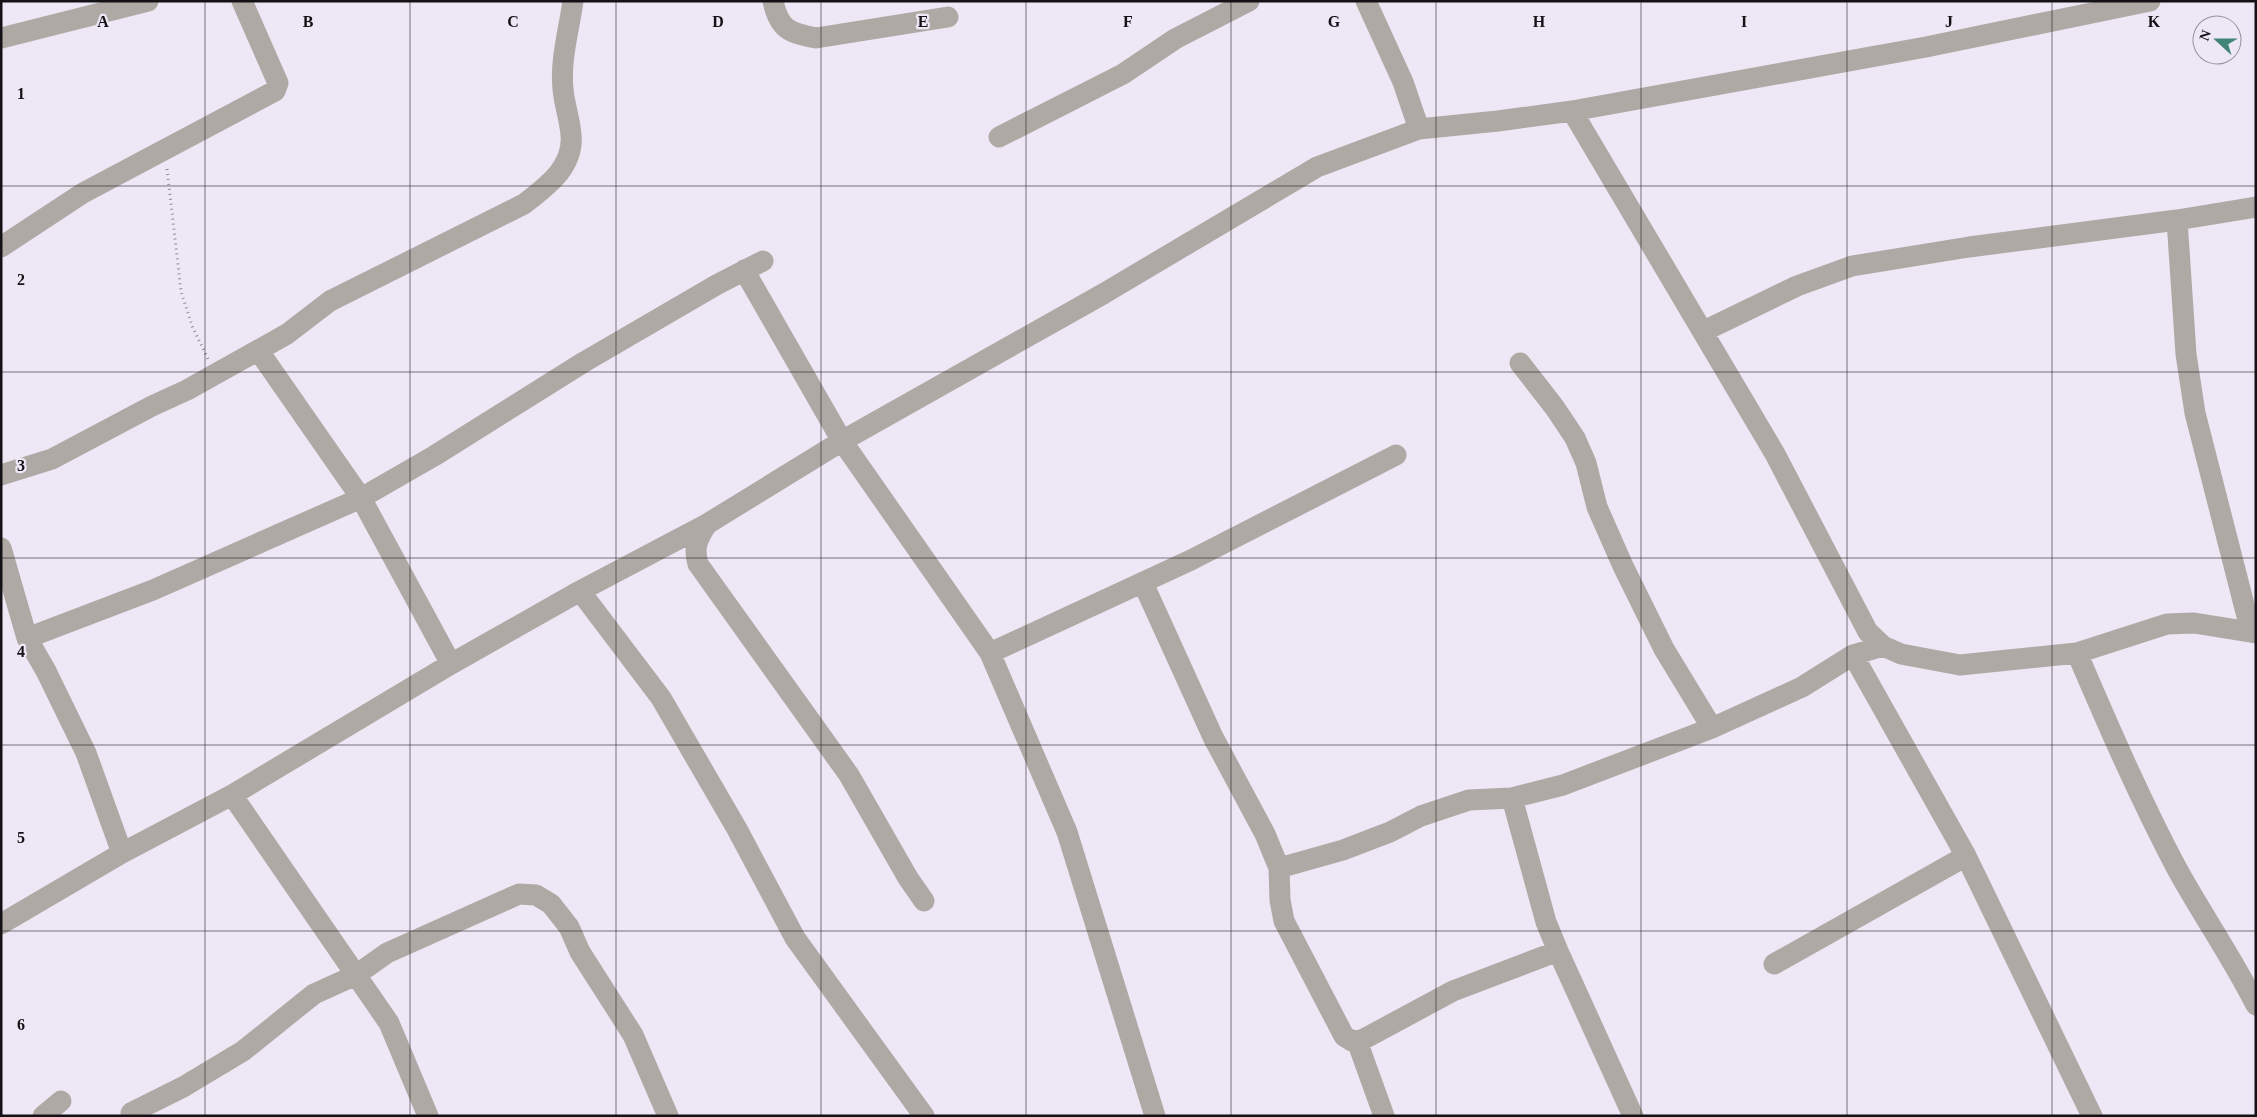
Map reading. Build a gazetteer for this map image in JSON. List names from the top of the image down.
{
  "north": "left",
  "grid": {
    "columns": [
      "A",
      "B",
      "C",
      "D",
      "E",
      "F",
      "G",
      "H",
      "I",
      "J",
      "K"
    ],
    "rows": [
      "1",
      "2",
      "3",
      "4",
      "5",
      "6"
    ]
  }
}
